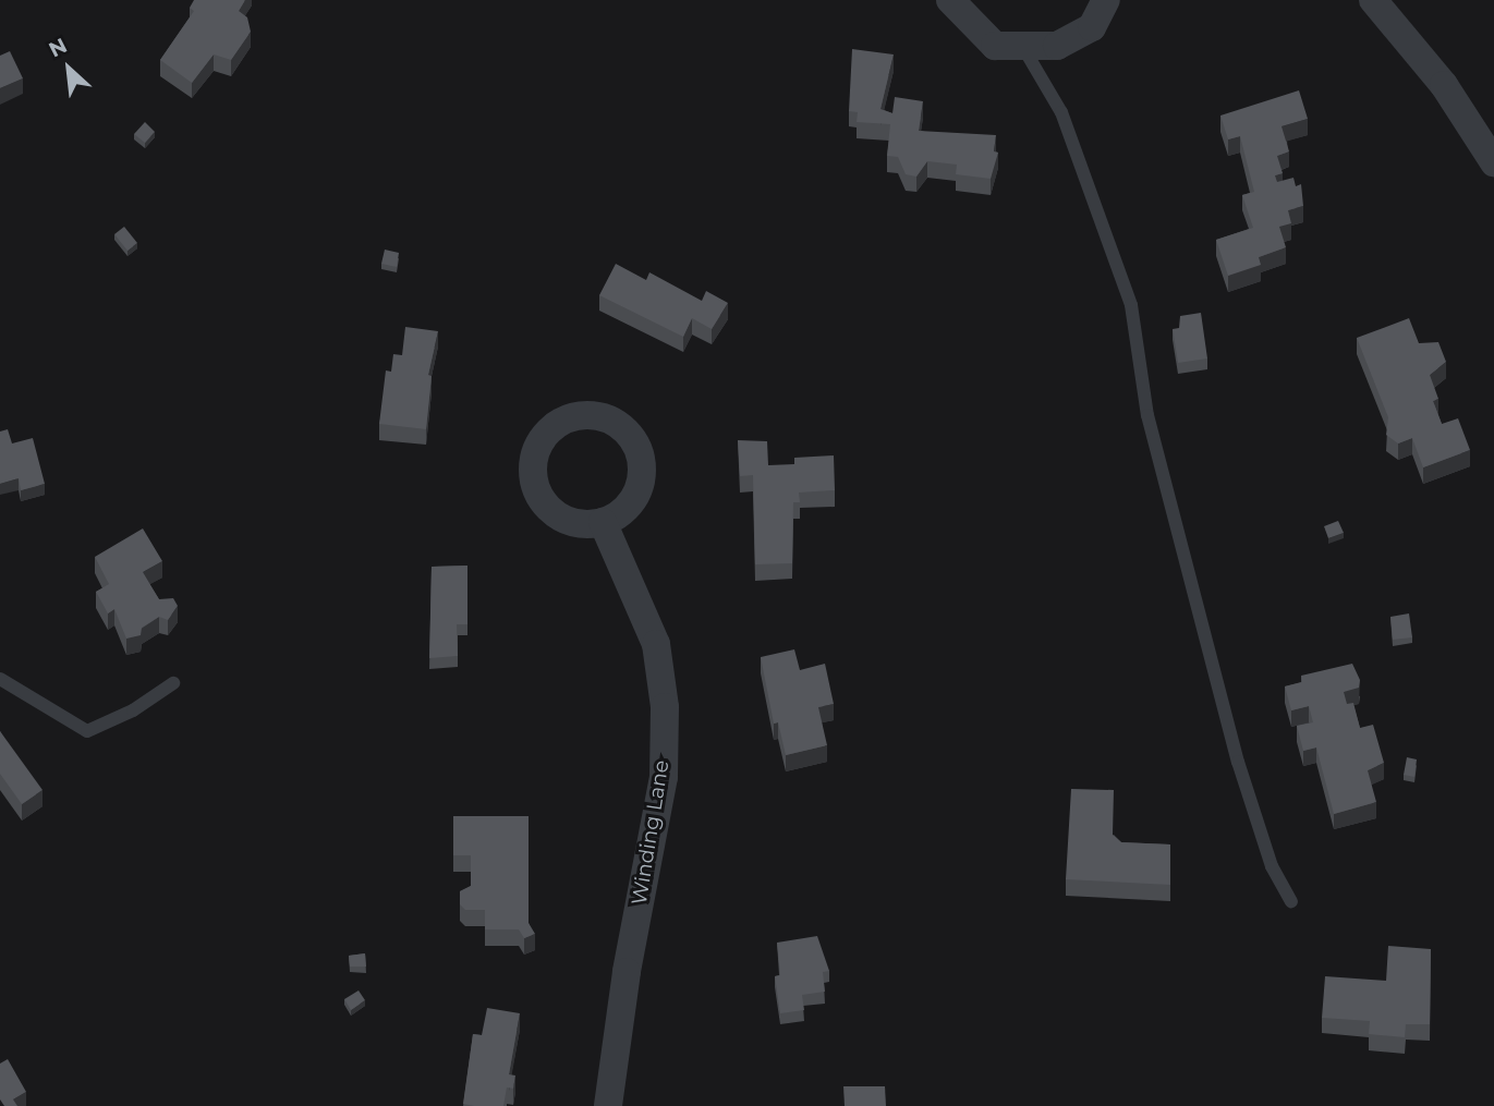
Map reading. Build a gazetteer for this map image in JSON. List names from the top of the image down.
{
  "streets": {
    "street": ["Winding Lane"]
  },
  "north": "top left"
}
